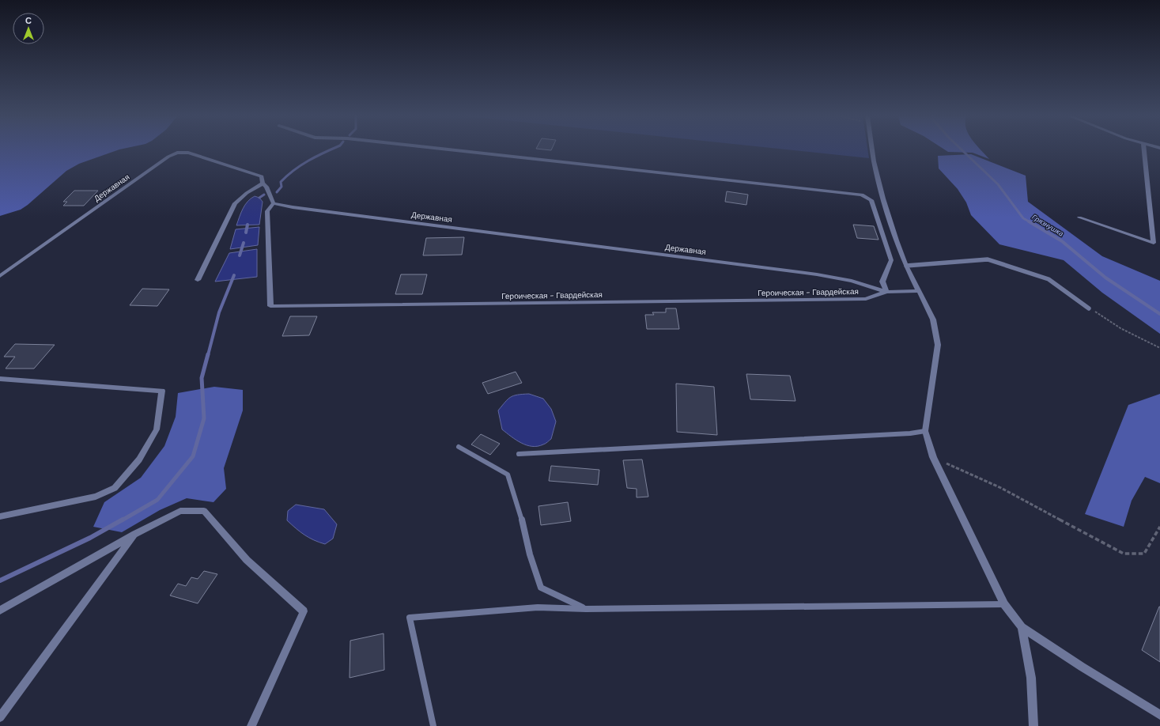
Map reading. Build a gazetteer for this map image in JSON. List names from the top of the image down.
{
  "streets": {
    "street": ["Державная", "Героическая - Гвардейская"]
  },
  "crossings": [
    ["Державная", "Героическая - Гвардейская"]
  ],
  "water": ["Грязнушка"],
  "north": "top"
}
